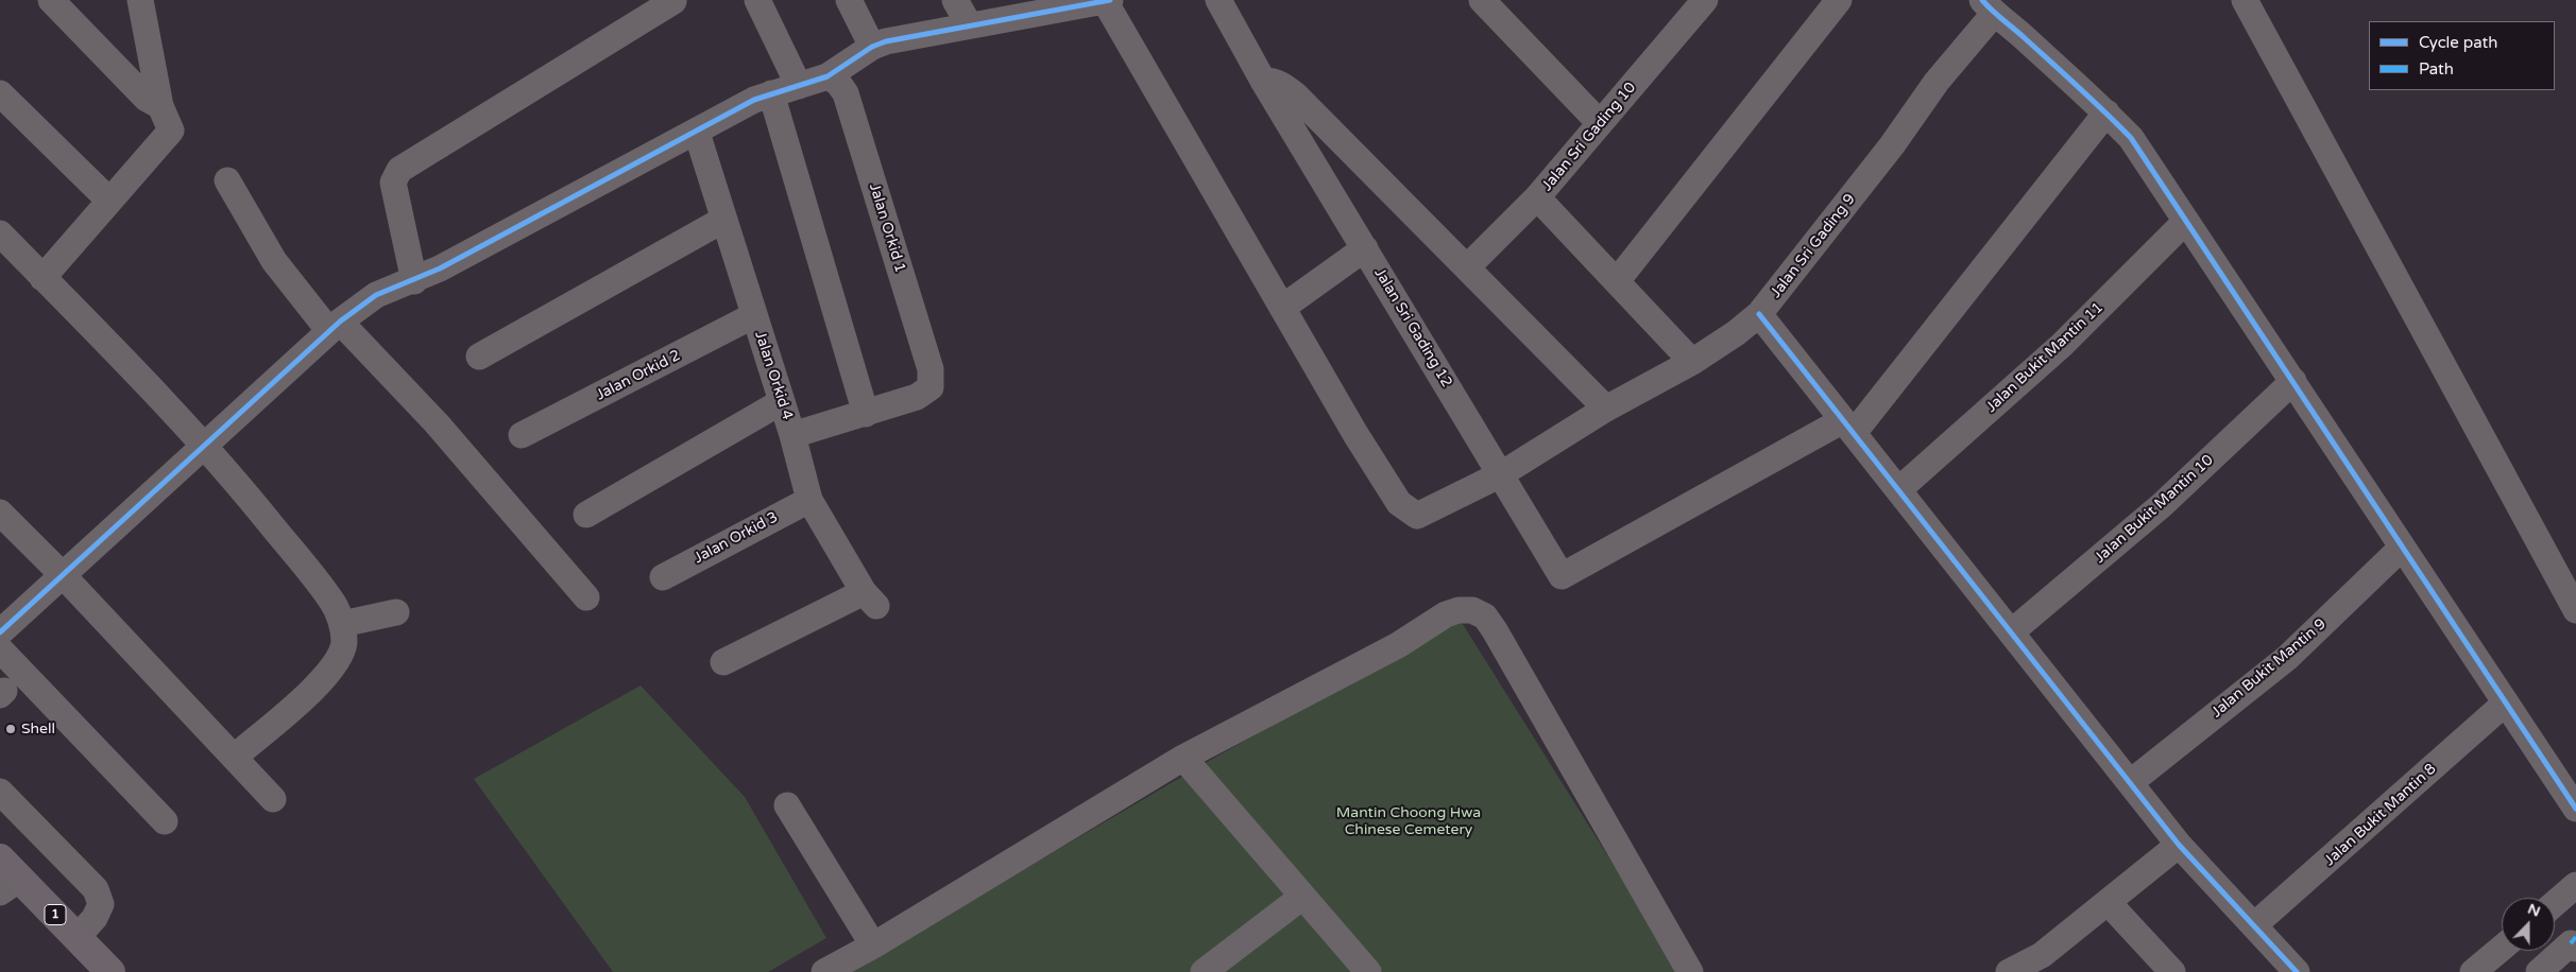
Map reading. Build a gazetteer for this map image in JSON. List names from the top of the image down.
{
  "streets": {
    "main road": ["1"],
    "street": [
      "Jalan Sri Gading 10",
      "Jalan Orkid 1",
      "Jalan Sri Gading 9",
      "Jalan Sri Gading 12",
      "Jalan Bukit Mantin 11",
      "Jalan Orkid 2",
      "Jalan Orkid 4",
      "Jalan Bukit Mantin 10",
      "Jalan Orkid 3",
      "Jalan Bukit Mantin 9",
      "Jalan Bukit Mantin 8"
    ]
  },
  "crossings": [
    ["Jalan Sri Gading 9", "Jalan Sri Gading 12"],
    ["Jalan Orkid 2", "Jalan Orkid 4"],
    ["Jalan Orkid 4", "Jalan Orkid 3"]
  ],
  "parks": ["Mantin Choong Hwa Chinese Cemetery"],
  "places": ["Shell"],
  "legend": ["Cycle path", "Path"],
  "north": "top"
}
